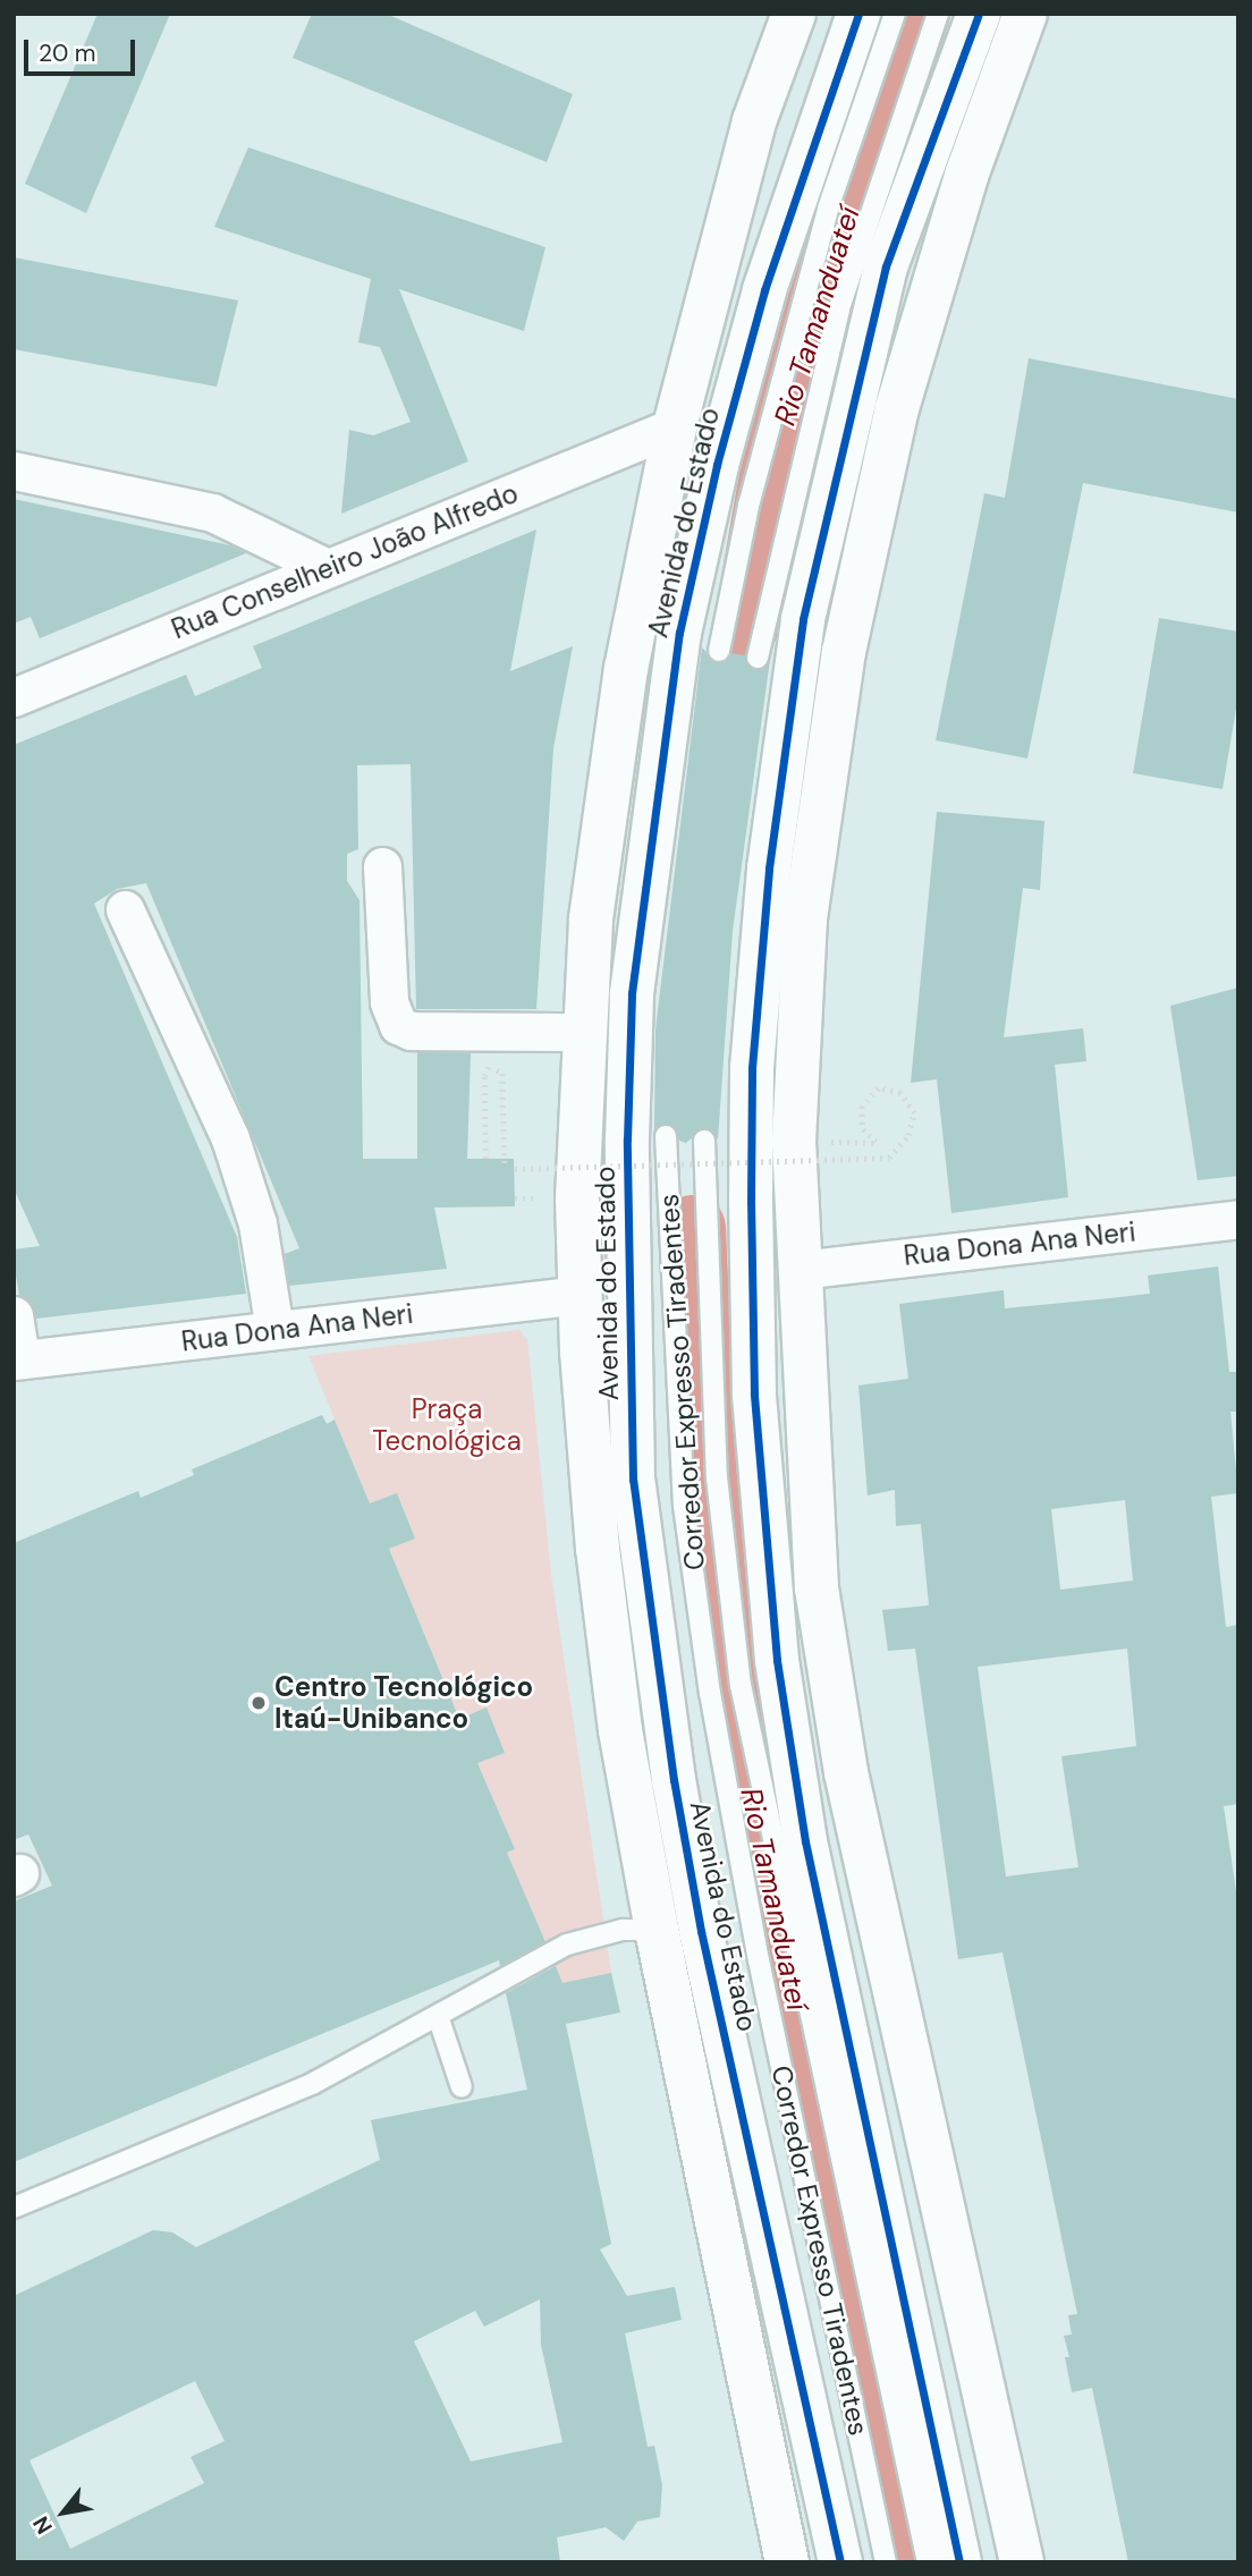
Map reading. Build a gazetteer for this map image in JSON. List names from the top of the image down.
{
  "streets": {
    "main road": ["Avenida do Estado"],
    "street": ["Rua Conselheiro João Alfredo", "Rua Dona Ana Neri"],
    "lane": ["Corredor Expresso Tiradentes"]
  },
  "crossings": [
    ["Avenida do Estado", "Rua Conselheiro João Alfredo"],
    ["Avenida do Estado", "Rua Dona Ana Neri"]
  ],
  "water": ["Rio Tamanduateí"],
  "parks": ["Praça Tecnológica"],
  "places": ["Centro Tecnológico Itaú-Unibanco"],
  "scale_bar": "20 m",
  "north": "bottom left"
}
